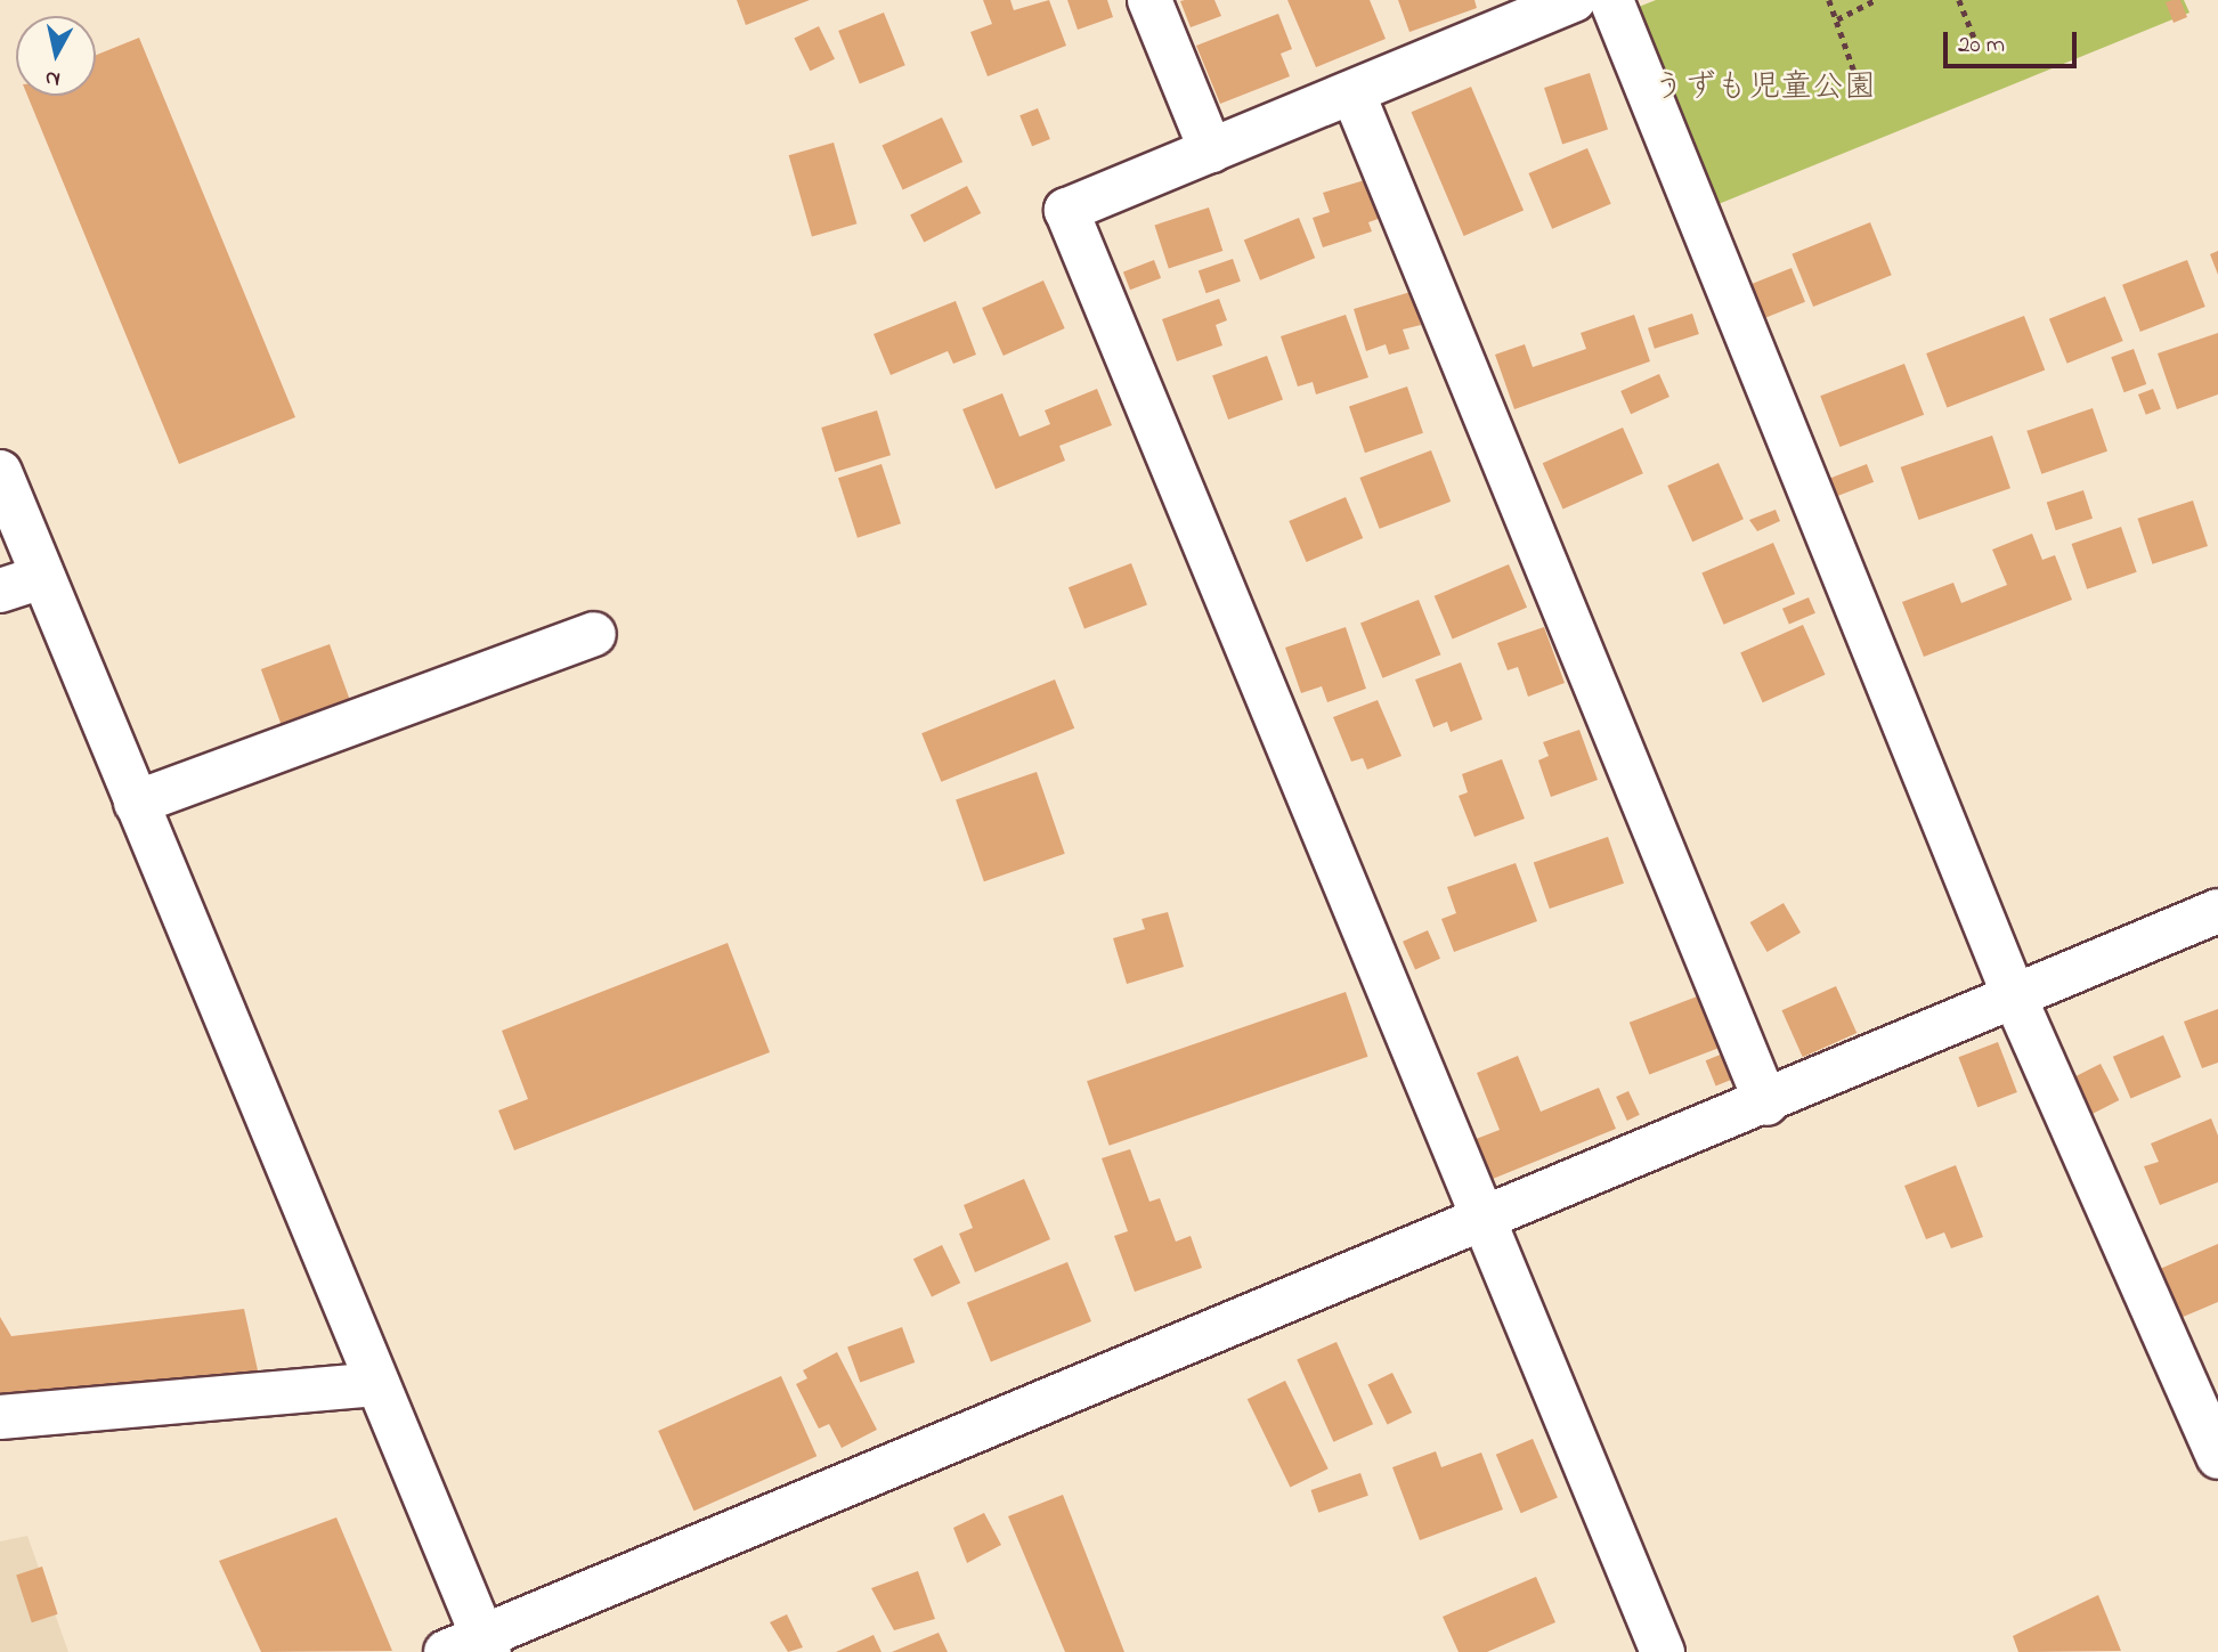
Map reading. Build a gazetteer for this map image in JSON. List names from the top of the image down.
{
  "parks": ["うずも児童公園"],
  "scale_bar": "20 m",
  "north": "bottom"
}
